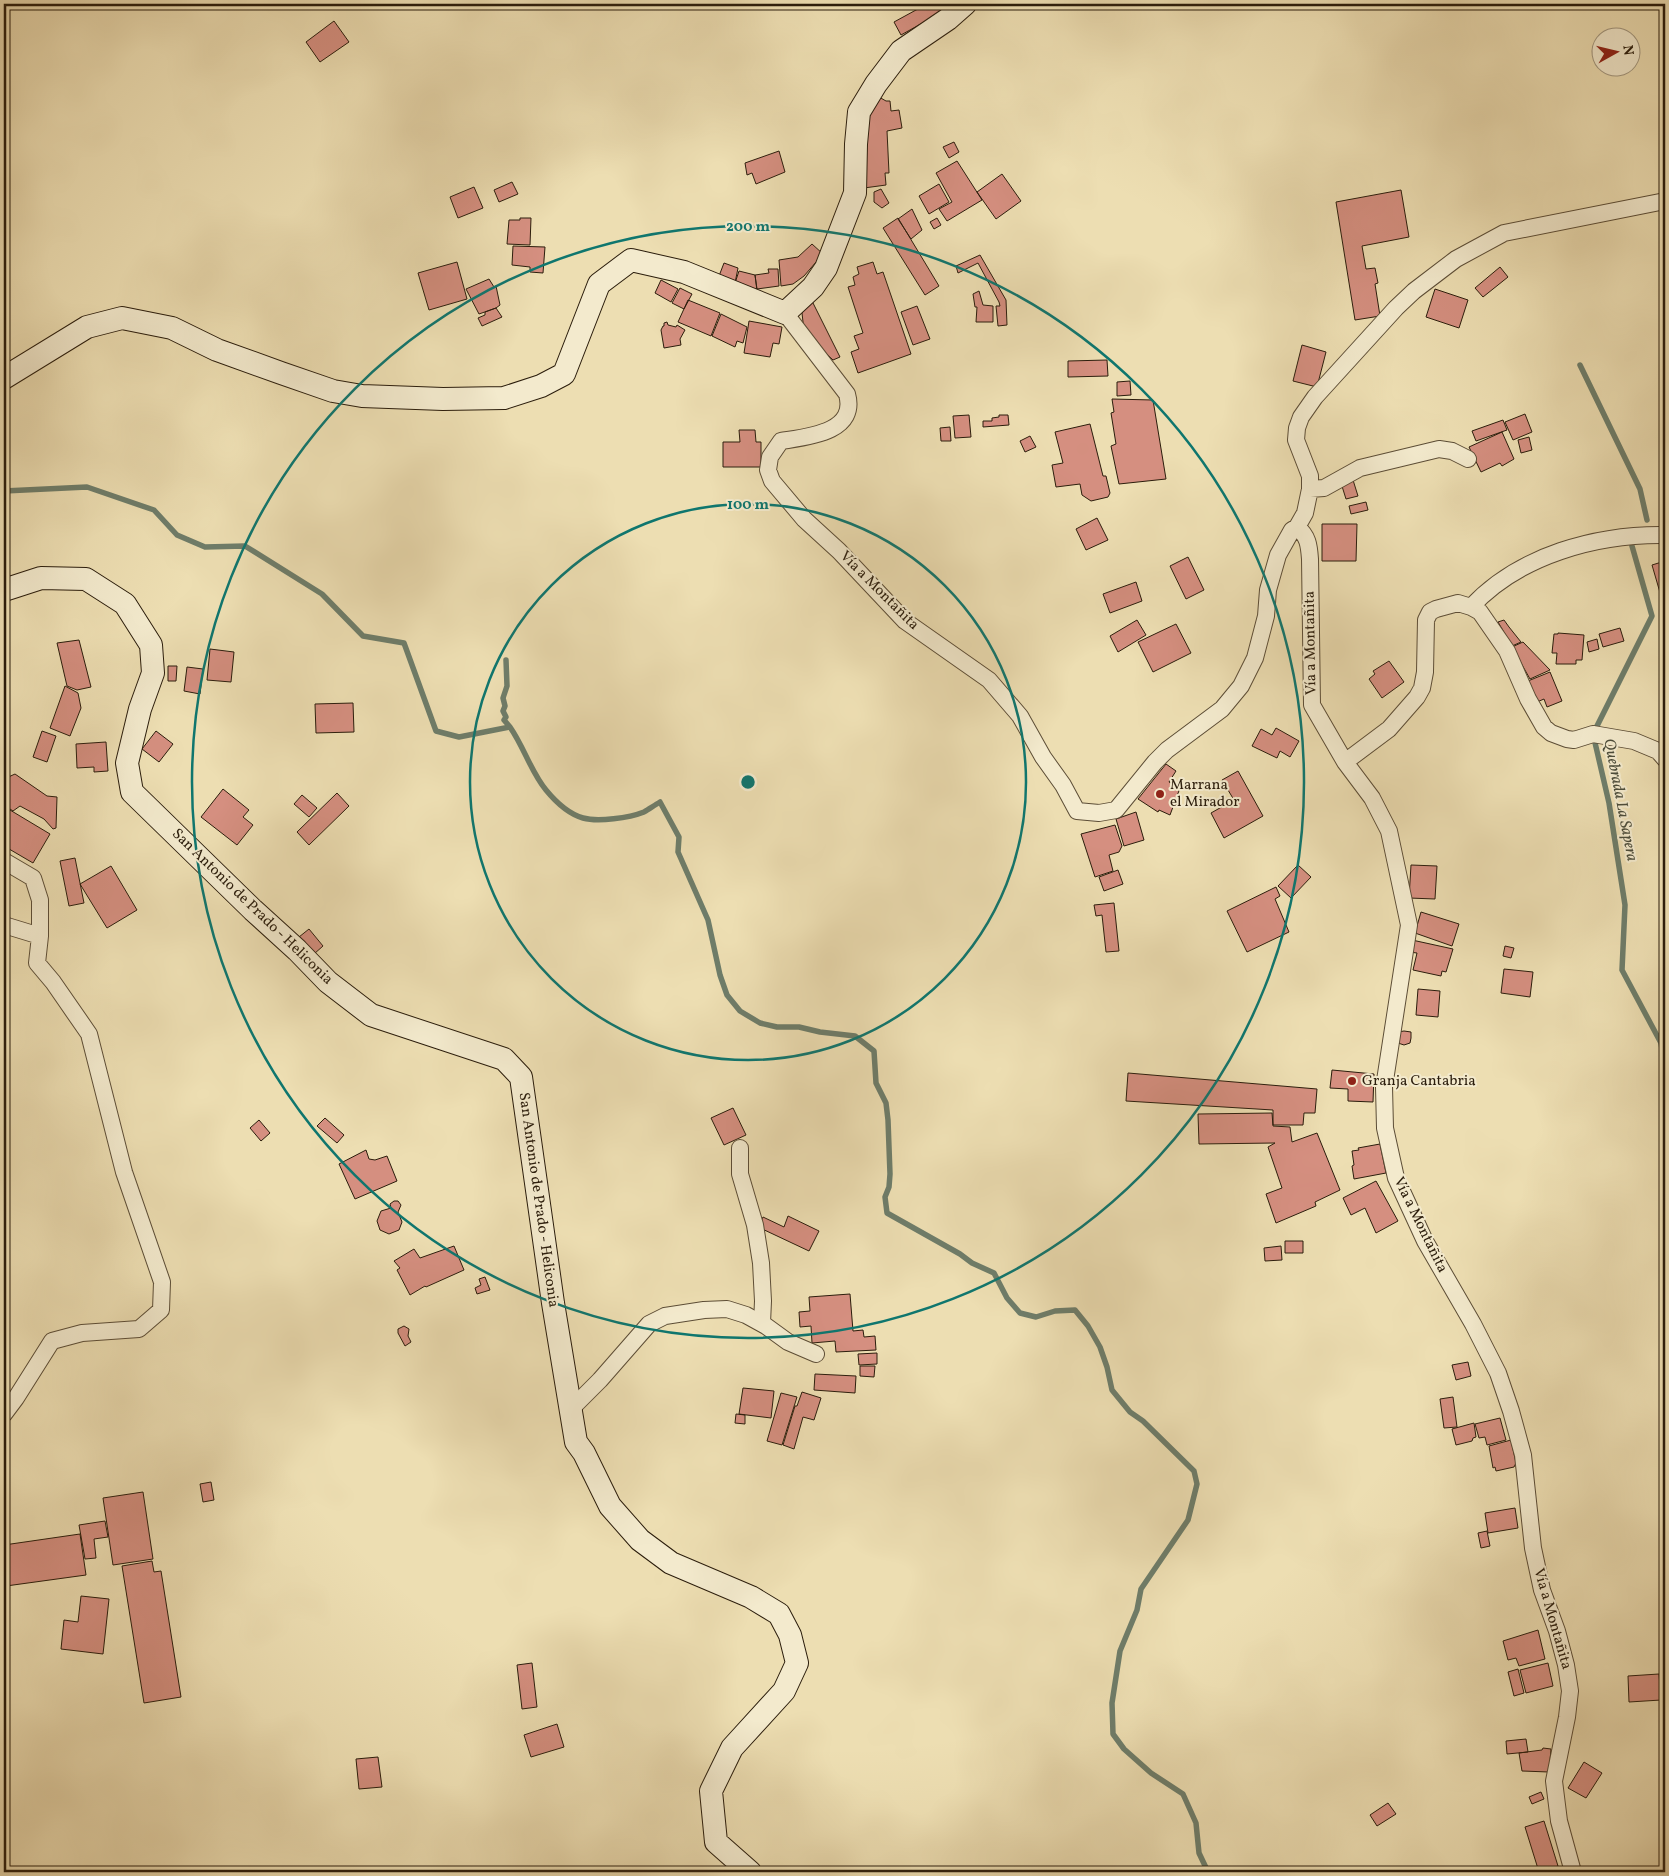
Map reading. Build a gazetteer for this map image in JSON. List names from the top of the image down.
{
  "streets": {
    "street": ["Vía a Montañita", "San Antonio de Prado - Heliconia"]
  },
  "water": ["Quebrada La Sapera"],
  "places": ["Marrana el Mirador", "Granja Cantabria"],
  "north": "right",
  "rings": ["200 m", "100 m"]
}
